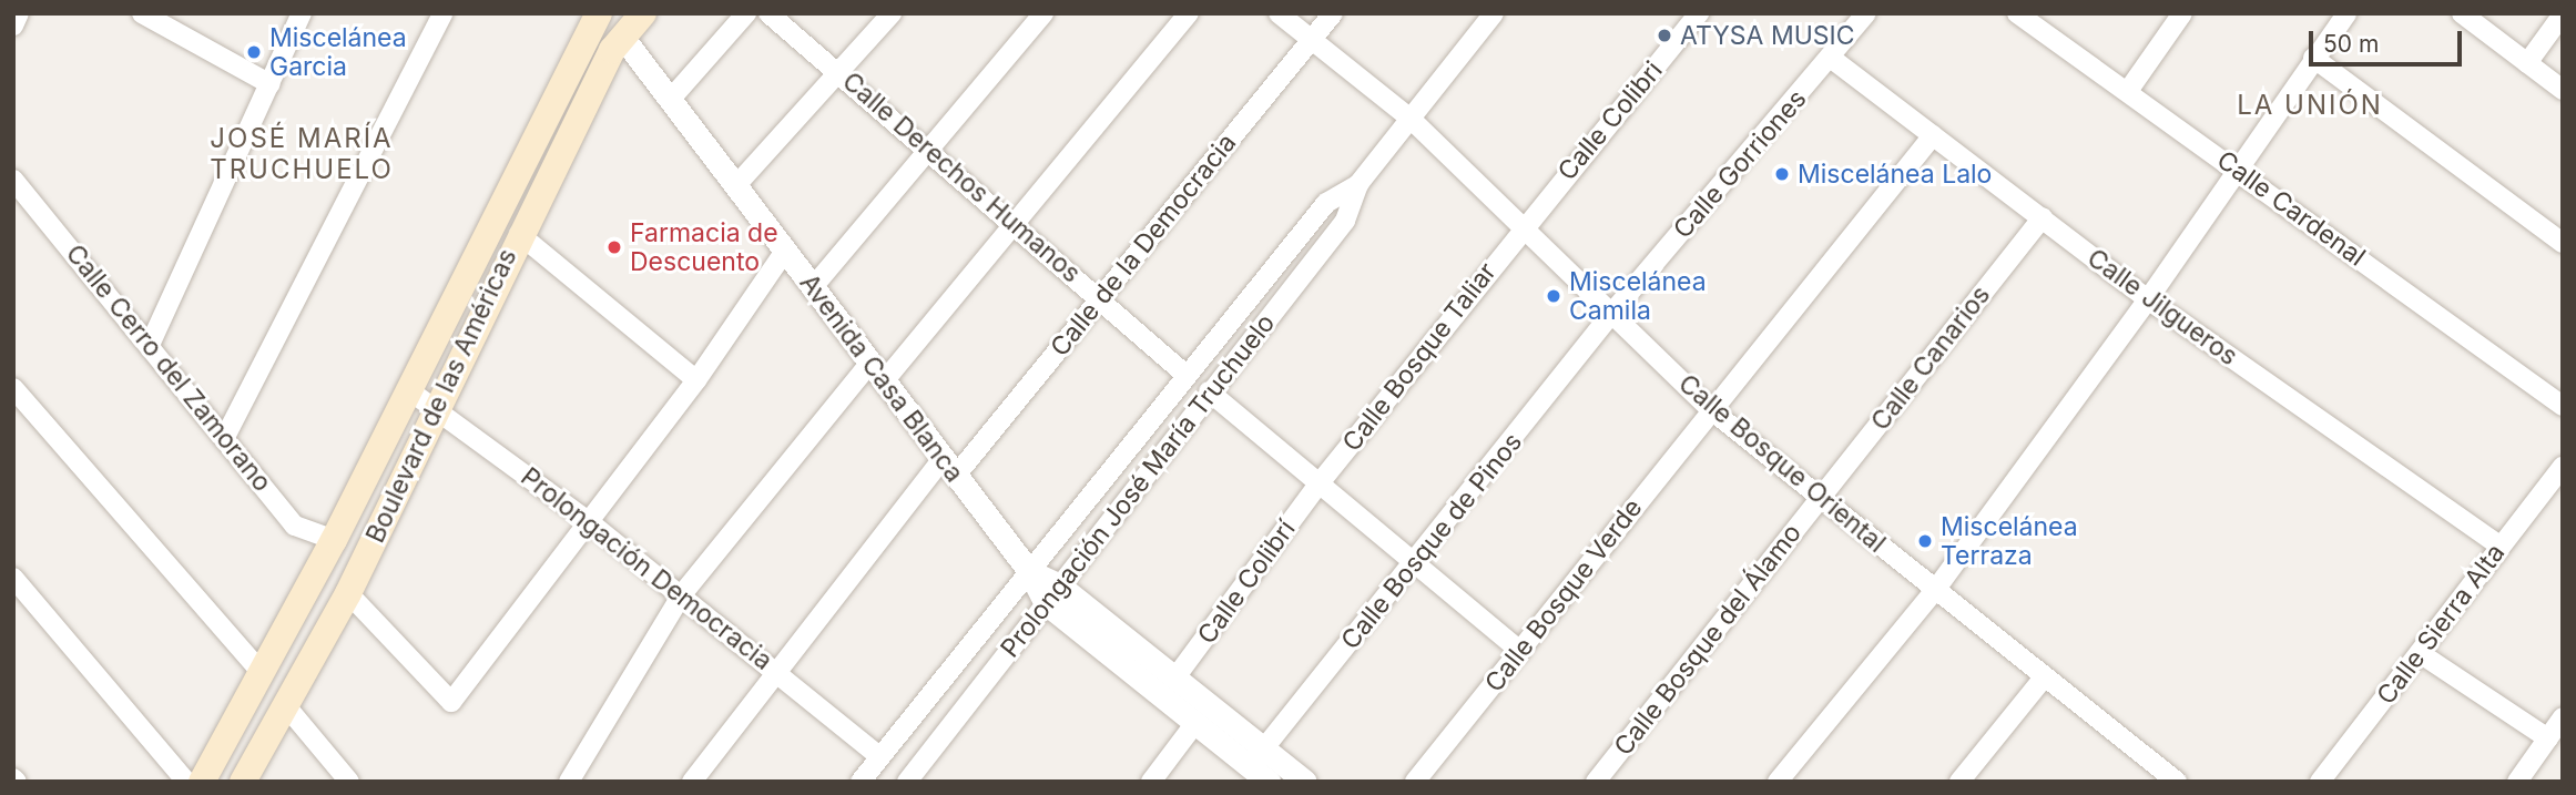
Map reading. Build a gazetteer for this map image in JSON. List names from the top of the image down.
{
  "streets": {
    "main road": ["Boulevard de las Américas"],
    "street": [
      "Calle Colibri",
      "Calle Gorriones",
      "Calle Derechos Humanos",
      "Calle Cardenal",
      "Calle de la Democracia",
      "Calle Jilgueros",
      "Calle Bosque Taliar",
      "Calle Canarios",
      "Calle Cerro del Zamorano",
      "Avenida Casa Blanca",
      "Calle Bosque Oriental",
      "Prolongación José María Truchuelo",
      "Calle Bosque de Pinos",
      "Prolongación Democracia",
      "Calle Colibrí",
      "Calle Bosque Verde",
      "Calle Sierra Alta",
      "Calle Bosque del Álamo"
    ]
  },
  "crossings": [
    ["Calle Colibri", "Calle Bosque Taliar"],
    ["Calle Colibri", "Calle Bosque Oriental"],
    ["Calle Gorriones", "Calle Jilgueros"],
    ["Calle Gorriones", "Calle Bosque Oriental"],
    ["Calle Gorriones", "Calle Bosque de Pinos"],
    ["Calle Derechos Humanos", "Calle de la Democracia"],
    ["Calle Derechos Humanos", "Prolongación José María Truchuelo"],
    ["Calle de la Democracia", "Avenida Casa Blanca"],
    ["Calle de la Democracia", "Calle Bosque Oriental"],
    ["Calle de la Democracia", "Prolongación Democracia"],
    ["Calle Jilgueros", "Calle Canarios"],
    ["Calle Jilgueros", "Calle Bosque Verde"],
    ["Calle Jilgueros", "Calle Sierra Alta"],
    ["Calle Bosque Taliar", "Calle Bosque Oriental"],
    ["Calle Bosque Taliar", "Calle Colibrí"],
    ["Calle Canarios", "Calle Bosque Oriental"],
    ["Calle Canarios", "Calle Bosque del Álamo"],
    ["Calle Cerro del Zamorano", "Boulevard de las Américas"],
    ["Avenida Casa Blanca", "Boulevard de las Américas"],
    ["Avenida Casa Blanca", "Prolongación José María Truchuelo"],
    ["Boulevard de las Américas", "Prolongación Democracia"],
    ["Calle Bosque Oriental", "Prolongación José María Truchuelo"],
    ["Calle Bosque Oriental", "Calle Bosque de Pinos"],
    ["Calle Bosque Oriental", "Calle Bosque Verde"],
    ["Calle Bosque Oriental", "Calle Bosque del Álamo"],
    ["Prolongación José María Truchuelo", "Prolongación Democracia"]
  ],
  "districts": ["LA UNIÓN", "JOSÉ MARÍA TRUCHUELO"],
  "places": [
    "ATYSA MUSIC",
    "Miscelánea Garcia",
    "Miscelánea Lalo",
    "Farmacia de Descuento",
    "Miscelánea Camila",
    "Miscelánea Terraza"
  ],
  "scale_bar": "50 m"
}
